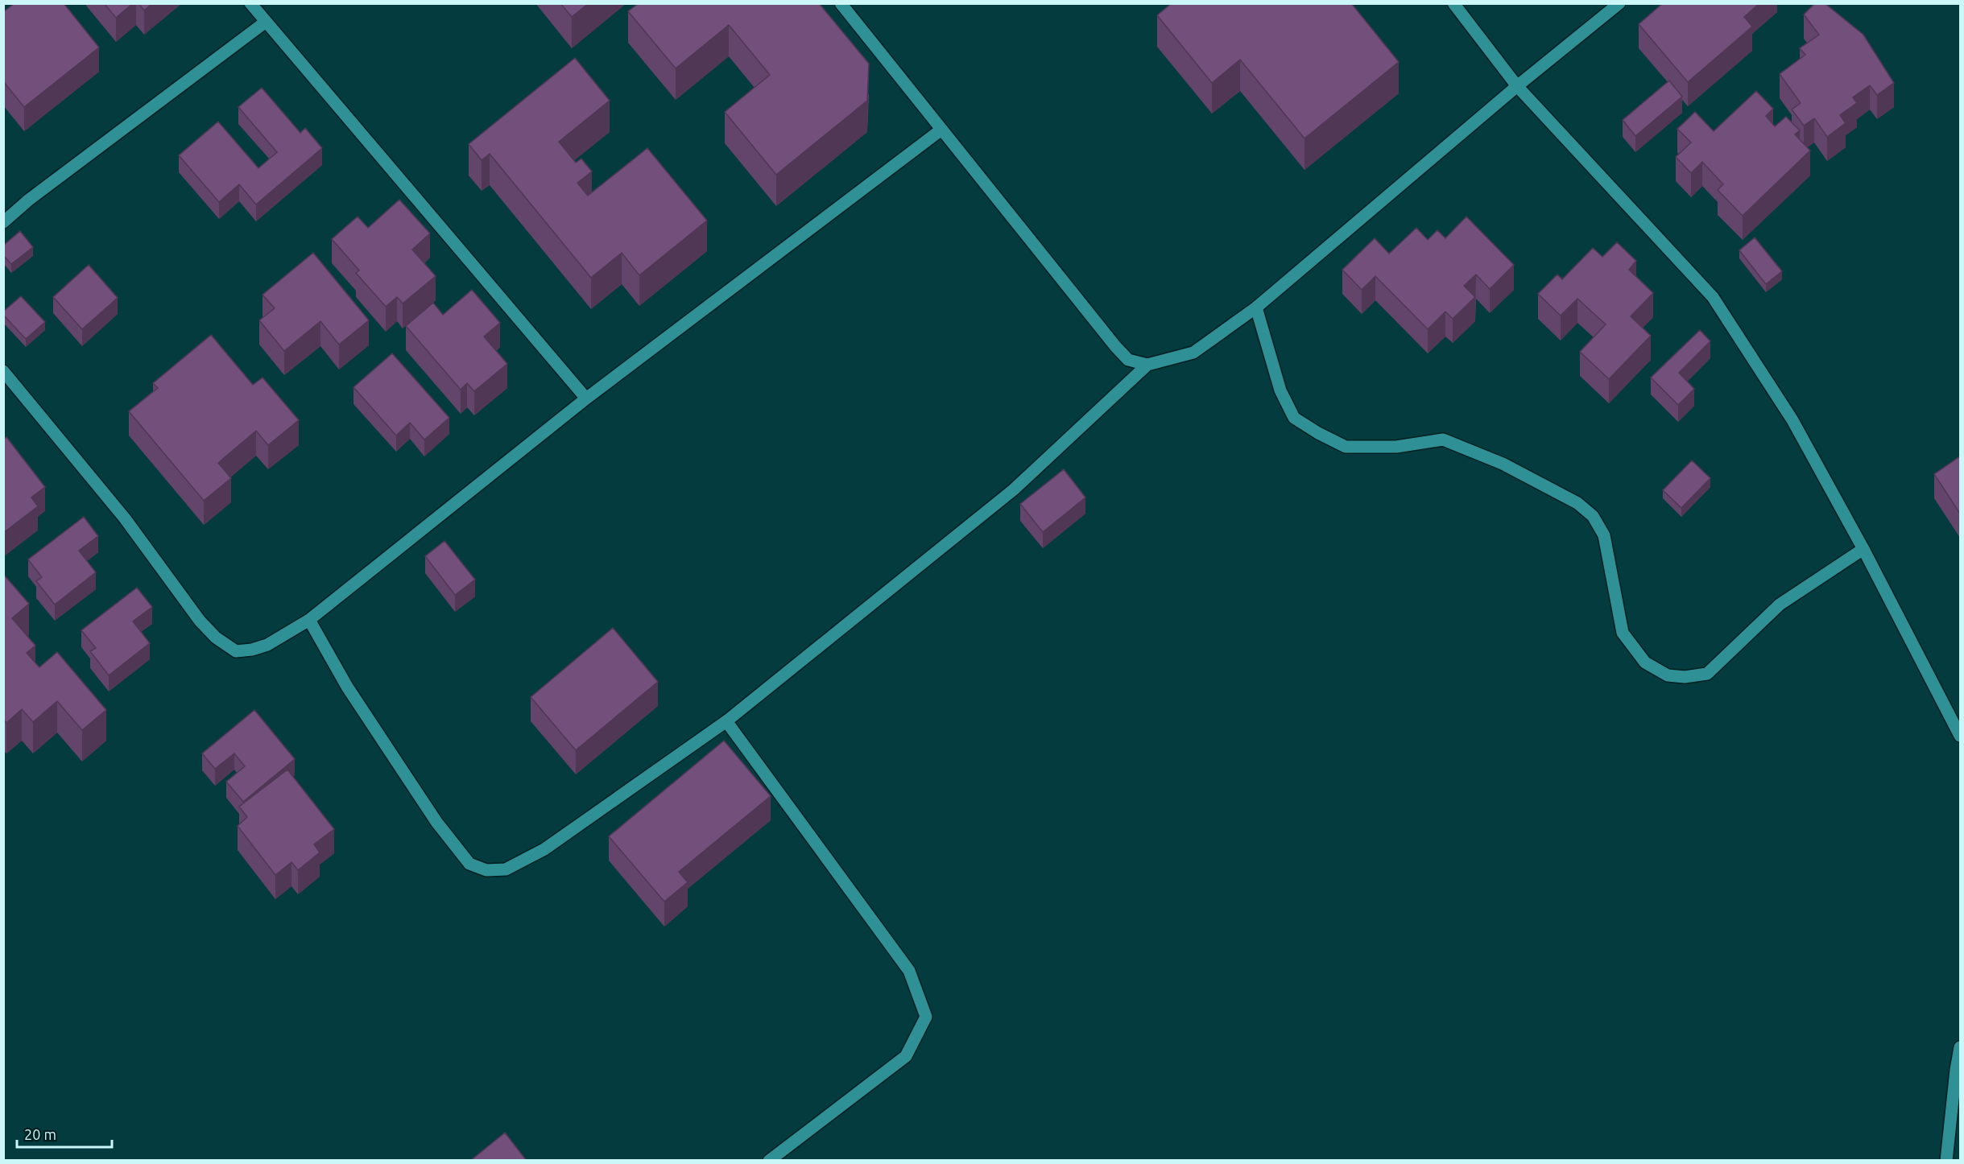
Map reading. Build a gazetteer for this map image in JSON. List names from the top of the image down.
{
  "scale_bar": "20 m"
}
